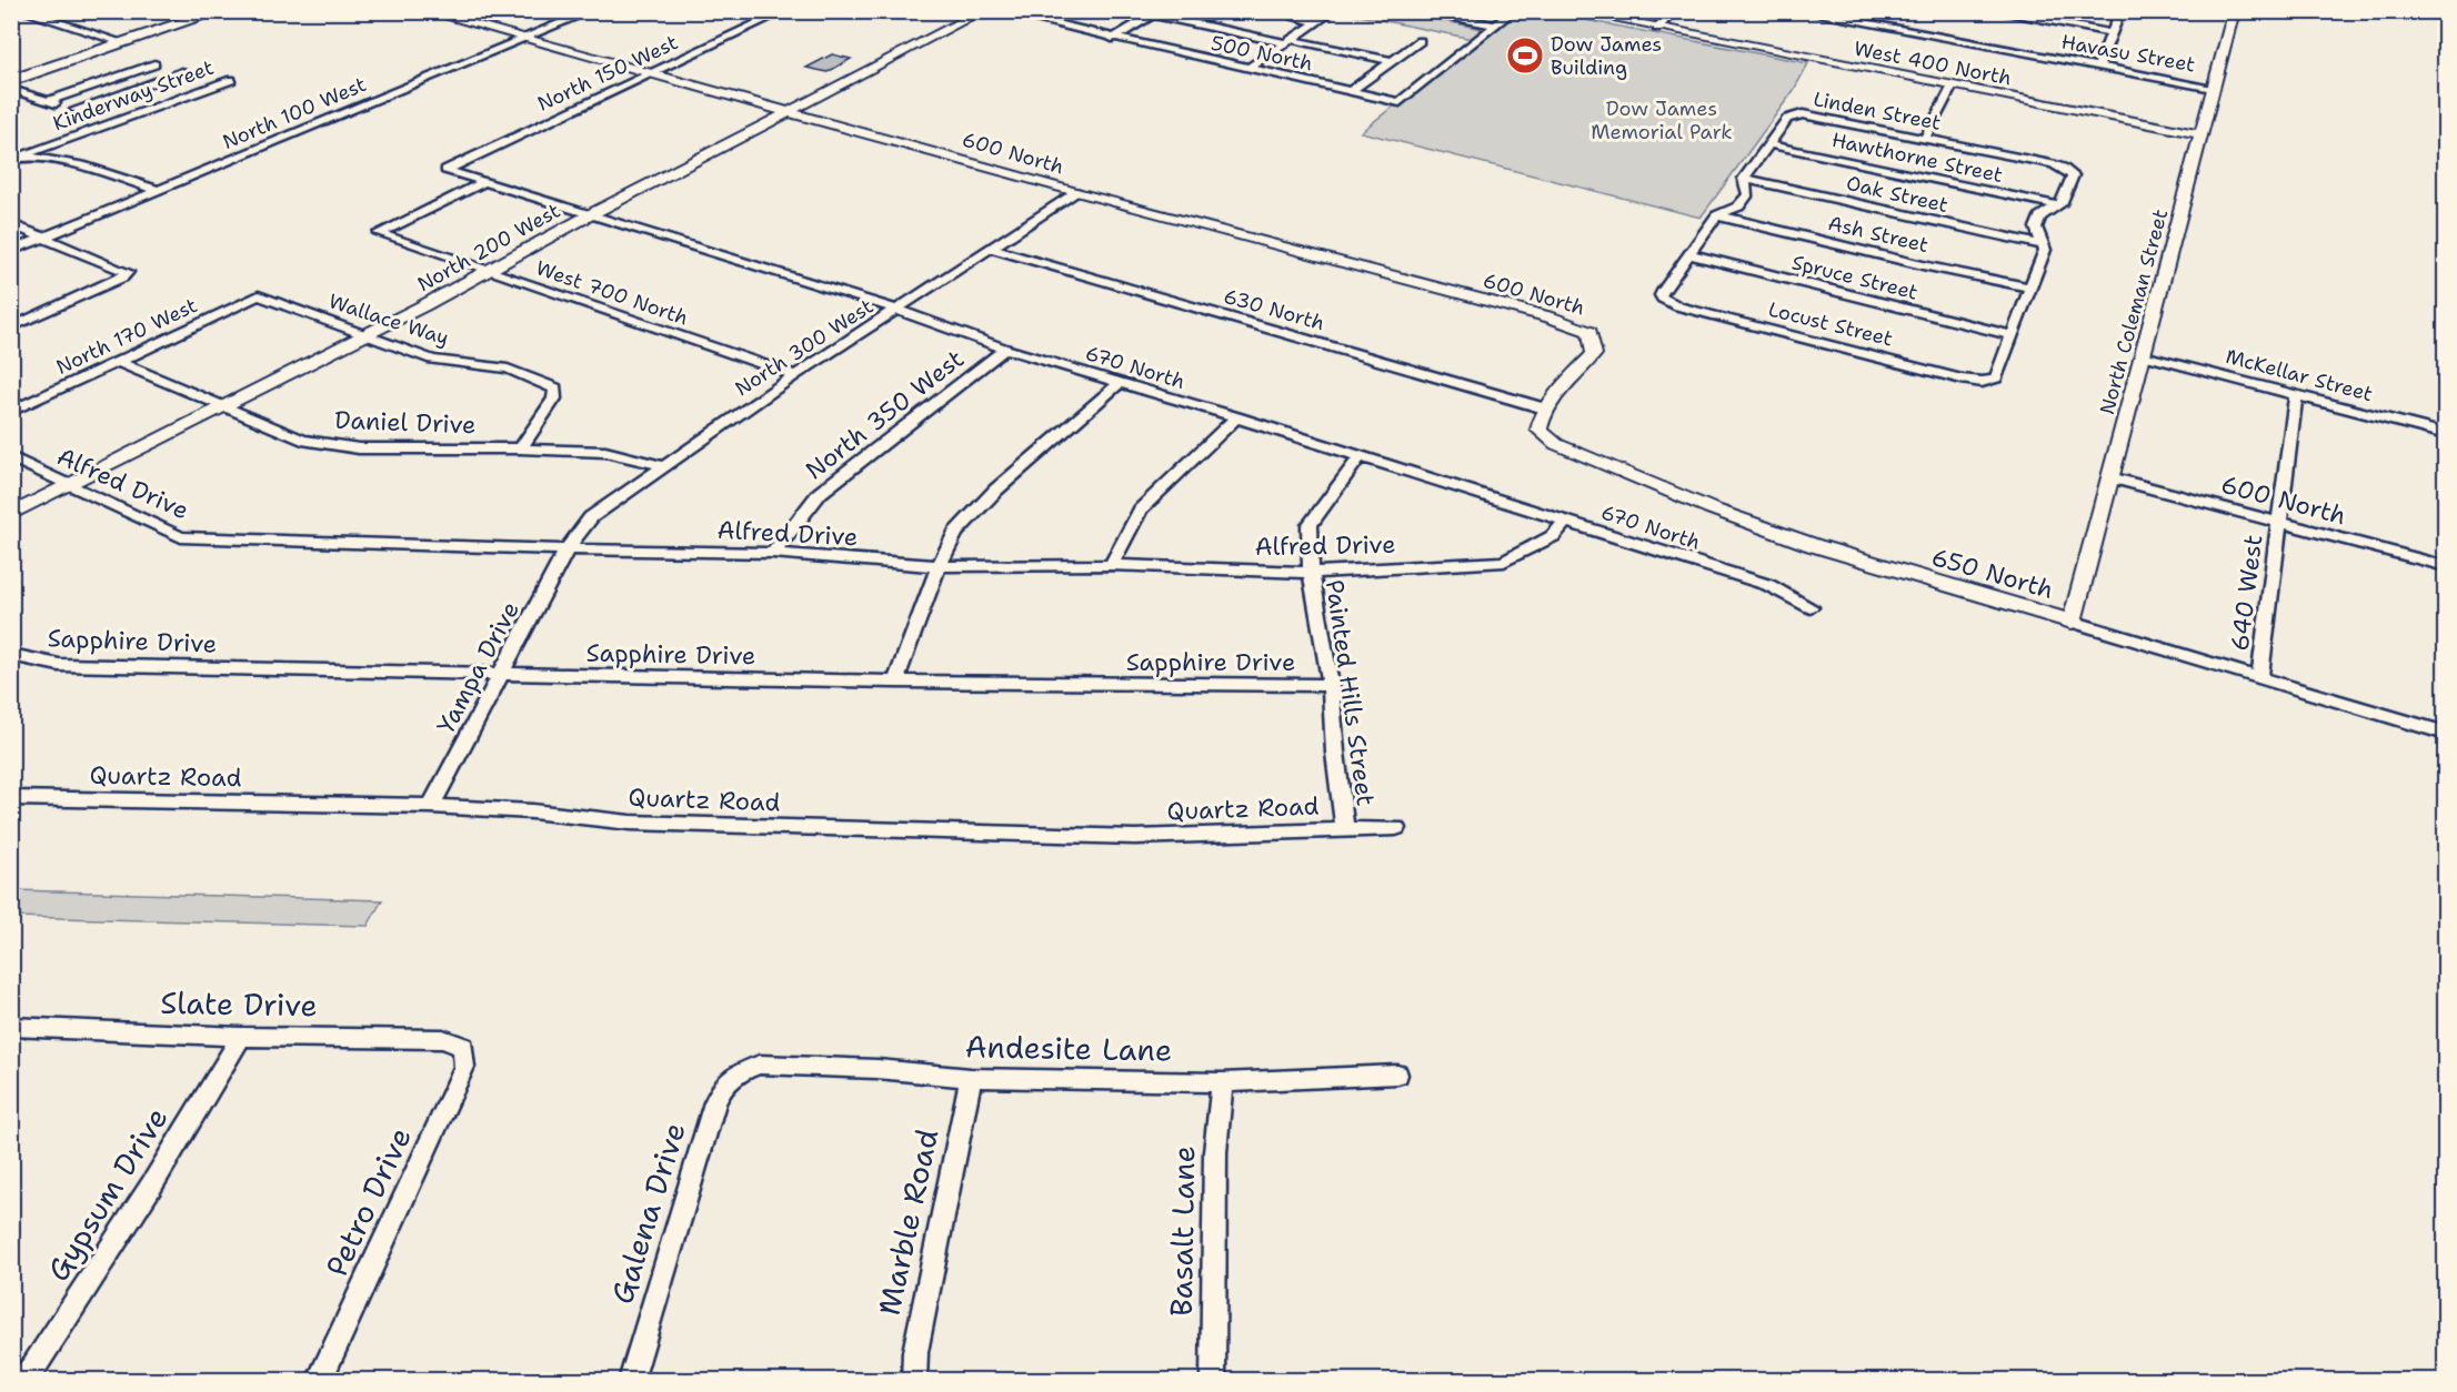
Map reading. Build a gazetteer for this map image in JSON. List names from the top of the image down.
{
  "streets": {
    "street": [
      "500 North",
      "Havasu Street",
      "West 400 North",
      "North 150 West",
      "Kinderway Street",
      "Linden Street",
      "North 100 West",
      "600 North",
      "Hawthorne Street",
      "Oak Street",
      "Ash Street",
      "North 200 West",
      "Spruce Street",
      "West 700 North",
      "630 North",
      "North Coleman Street",
      "Wallace Way",
      "Locust Street",
      "North 170 West",
      "North 300 West",
      "670 North",
      "McKellar Street",
      "North 350 West",
      "Daniel Drive",
      "Alfred Drive",
      "650 North",
      "640 West",
      "Sapphire Drive",
      "Yampa Drive",
      "Painted Hills Street",
      "Quartz Road",
      "Slate Drive",
      "Andesite Lane",
      "Gypsum Drive",
      "Petro Drive",
      "Galena Drive",
      "Marble Road",
      "Basalt Lane"
    ]
  },
  "crossings": [
    ["Havasu Street", "North Coleman Street"],
    ["West 400 North", "North Coleman Street"],
    ["North 150 West", "600 North"],
    ["North 150 West", "670 North"],
    ["Linden Street", "Hawthorne Street"],
    ["Linden Street", "Oak Street"],
    ["Linden Street", "Ash Street"],
    ["Linden Street", "Spruce Street"],
    ["Linden Street", "Locust Street"],
    ["North 100 West", "600 North"],
    ["600 North", "North 200 West"],
    ["600 North", "630 North"],
    ["600 North", "North Coleman Street"],
    ["600 North", "North 300 West"],
    ["600 North", "650 North"],
    ["600 North", "640 West"],
    ["North 200 West", "West 700 North"],
    ["North 200 West", "Wallace Way"],
    ["North 200 West", "670 North"],
    ["North 200 West", "Daniel Drive"],
    ["North 200 West", "Alfred Drive"],
    ["Spruce Street", "Locust Street"],
    ["West 700 North", "North 300 West"],
    ["West 700 North", "670 North"],
    ["630 North", "North 300 West"],
    ["630 North", "650 North"],
    ["North Coleman Street", "McKellar Street"],
    ["North Coleman Street", "650 North"],
    ["Wallace Way", "North 170 West"],
    ["Wallace Way", "Daniel Drive"],
    ["North 170 West", "Daniel Drive"],
    ["North 300 West", "670 North"],
    ["North 300 West", "Daniel Drive"],
    ["North 300 West", "Alfred Drive"],
    ["North 300 West", "Yampa Drive"],
    ["670 North", "North 350 West"],
    ["670 North", "Alfred Drive"],
    ["670 North", "Painted Hills Street"],
    ["McKellar Street", "640 West"],
    ["North 350 West", "Alfred Drive"],
    ["Alfred Drive", "Yampa Drive"],
    ["Alfred Drive", "Painted Hills Street"],
    ["650 North", "640 West"],
    ["Sapphire Drive", "Yampa Drive"],
    ["Sapphire Drive", "Painted Hills Street"],
    ["Yampa Drive", "Quartz Road"],
    ["Painted Hills Street", "Quartz Road"],
    ["Slate Drive", "Gypsum Drive"],
    ["Slate Drive", "Petro Drive"],
    ["Andesite Lane", "Galena Drive"],
    ["Andesite Lane", "Marble Road"],
    ["Andesite Lane", "Basalt Lane"]
  ],
  "parks": ["Dow James Memorial Park"],
  "places": {
    "sports": ["Dow James Building"]
  }
}
